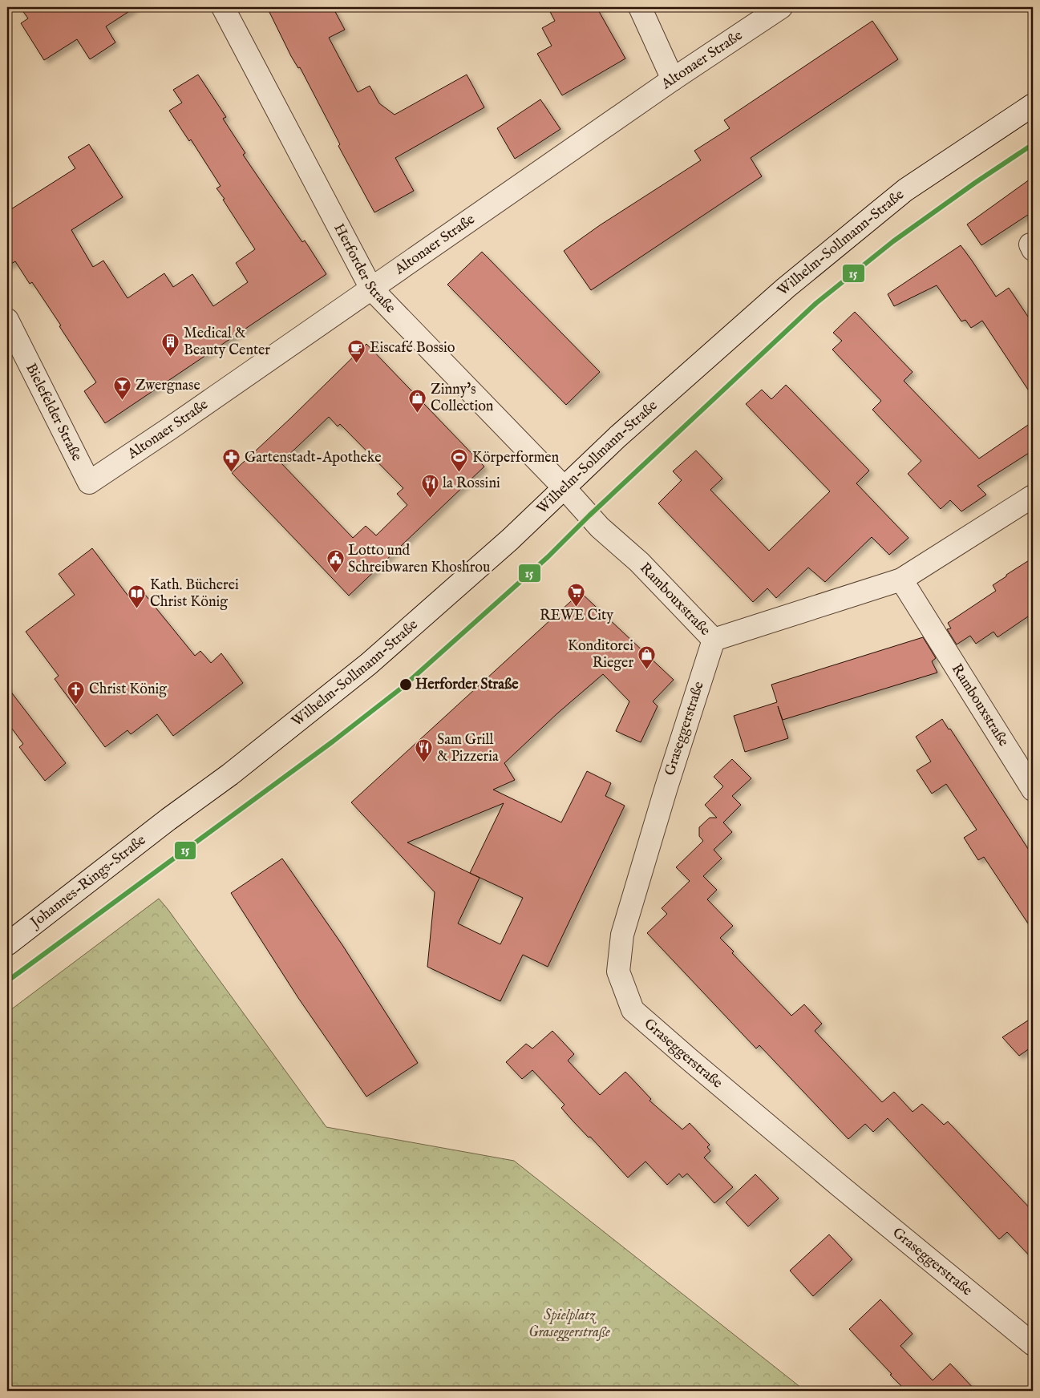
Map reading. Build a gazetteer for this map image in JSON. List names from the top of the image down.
{
  "streets": {
    "street": [
      "Altonaer Straße",
      "Wilhelm-Sollmann-Straße",
      "Herforder Straße",
      "Bielefelder Straße",
      "Rambouxstraße",
      "Graseggerstraße",
      "Johannes-Rings-Straße"
    ]
  },
  "crossings": [
    ["Altonaer Straße", "Herforder Straße"],
    ["Altonaer Straße", "Bielefelder Straße"],
    ["Wilhelm-Sollmann-Straße", "Herforder Straße"],
    ["Wilhelm-Sollmann-Straße", "Rambouxstraße"],
    ["Wilhelm-Sollmann-Straße", "Johannes-Rings-Straße"],
    ["Herforder Straße", "Rambouxstraße"],
    ["Rambouxstraße", "Graseggerstraße"]
  ],
  "parks": ["Spielplatz Graseggerstraße"],
  "places": {
    "building": ["Medical & Beauty Center"],
    "cafe": ["Eiscafé Bossio"],
    "bar": ["Zwergnase"],
    "shop": ["Zinny's Collection", "Konditorei Rieger"],
    "pharmacy": ["Gartenstadt-Apotheke"],
    "sports": ["Körperformen"],
    "restaurant": ["la Rossini", "Sam Grill & Pizzeria"],
    "public building": ["Lotto und Schreibwaren Khoshrou"],
    "supermarket": ["REWE City"],
    "library": ["Kath. Bücherei Christ König"],
    "other": ["Herforder Straße"],
    "church": ["Christ König"]
  },
  "lines": ["transit line 15"]
}
